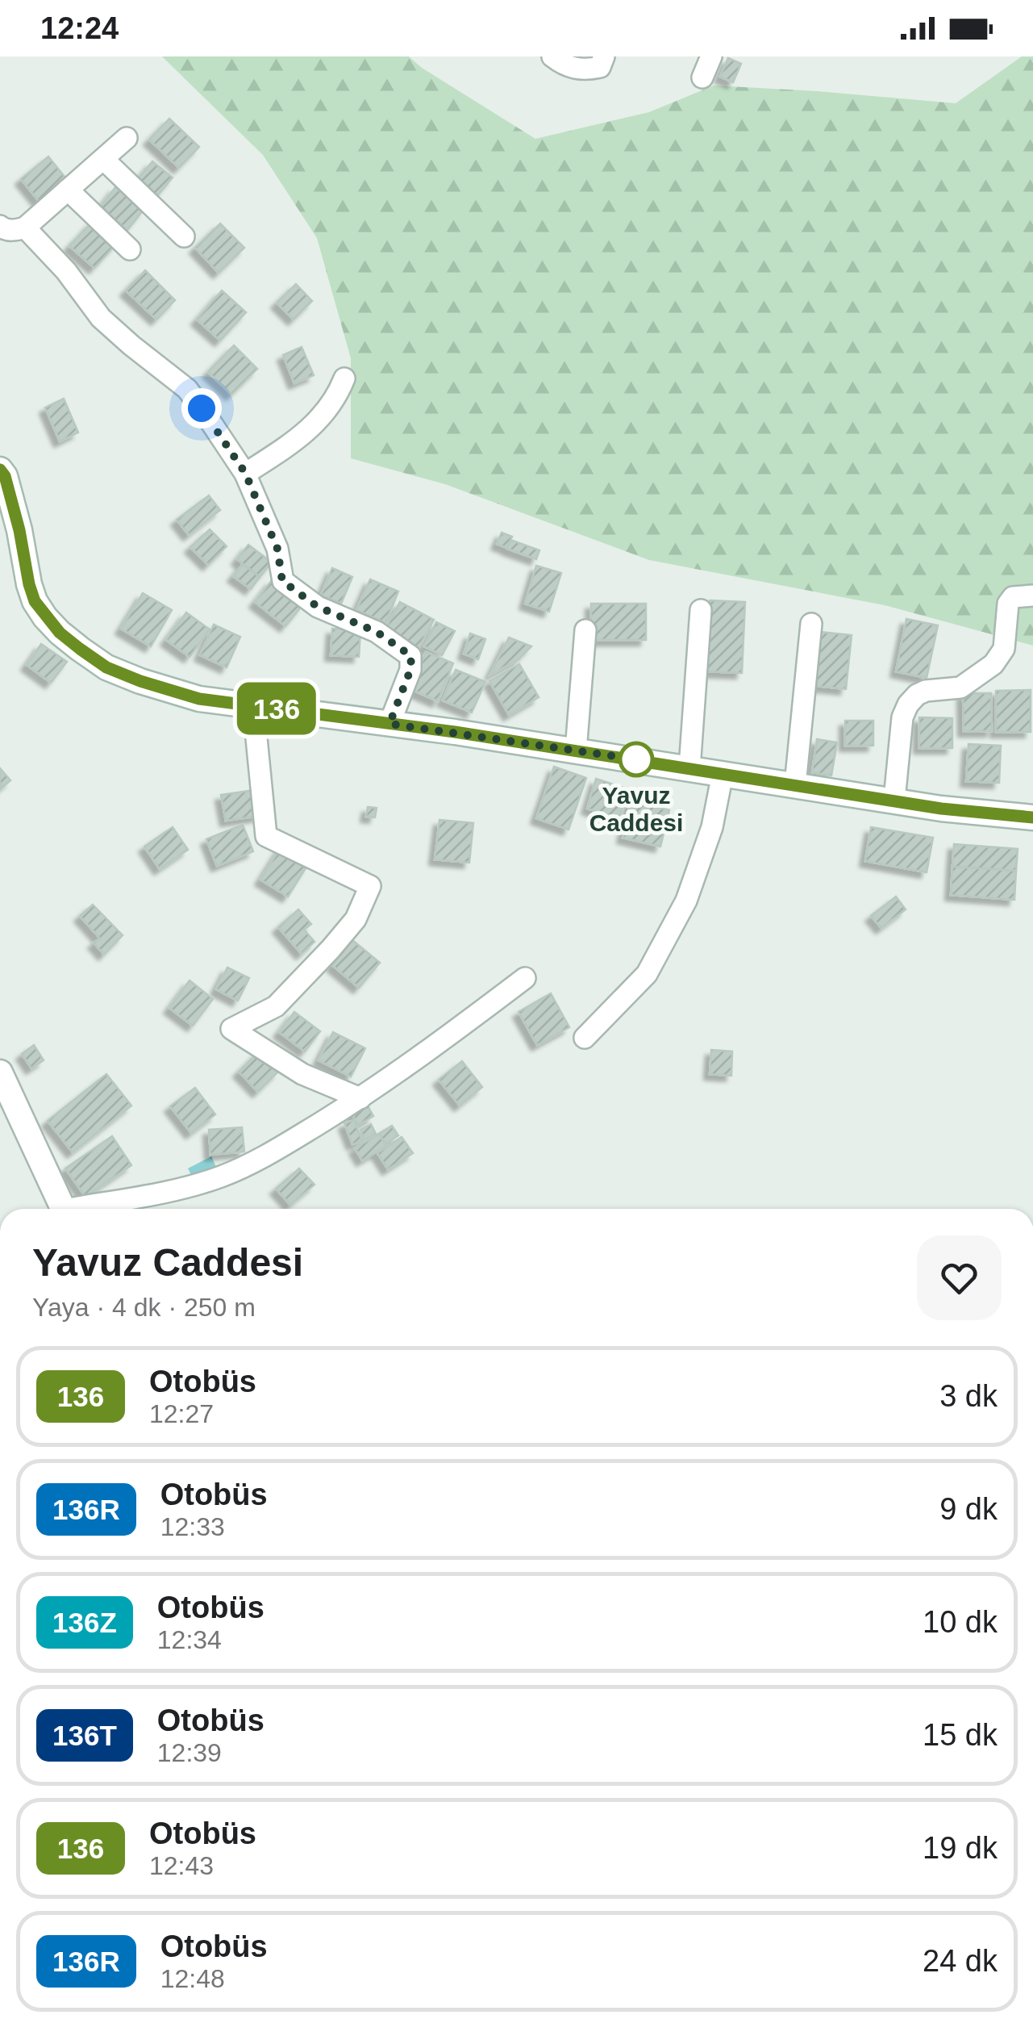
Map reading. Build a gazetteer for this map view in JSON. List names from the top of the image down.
{
  "places": ["Yavuz Caddesi"],
  "lines": ["bus line 136"],
  "page": {
    "status": "12:24",
    "on_map": "136",
    "heading": ["Yavuz Caddesi", "Yaya · 4 dk · 250 m"],
    "list": [
      {
        "mark": "136",
        "name": "Otobüs",
        "note": "12:27",
        "value": "3 dk"
      },
      {
        "mark": "136R",
        "name": "Otobüs",
        "note": "12:33",
        "value": "9 dk"
      },
      {
        "mark": "136Z",
        "name": "Otobüs",
        "note": "12:34",
        "value": "10 dk"
      },
      {
        "mark": "136T",
        "name": "Otobüs",
        "note": "12:39",
        "value": "15 dk"
      },
      {
        "mark": "136",
        "name": "Otobüs",
        "note": "12:43",
        "value": "19 dk"
      },
      {
        "mark": "136R",
        "name": "Otobüs",
        "note": "12:48",
        "value": "24 dk"
      }
    ]
  }
}
